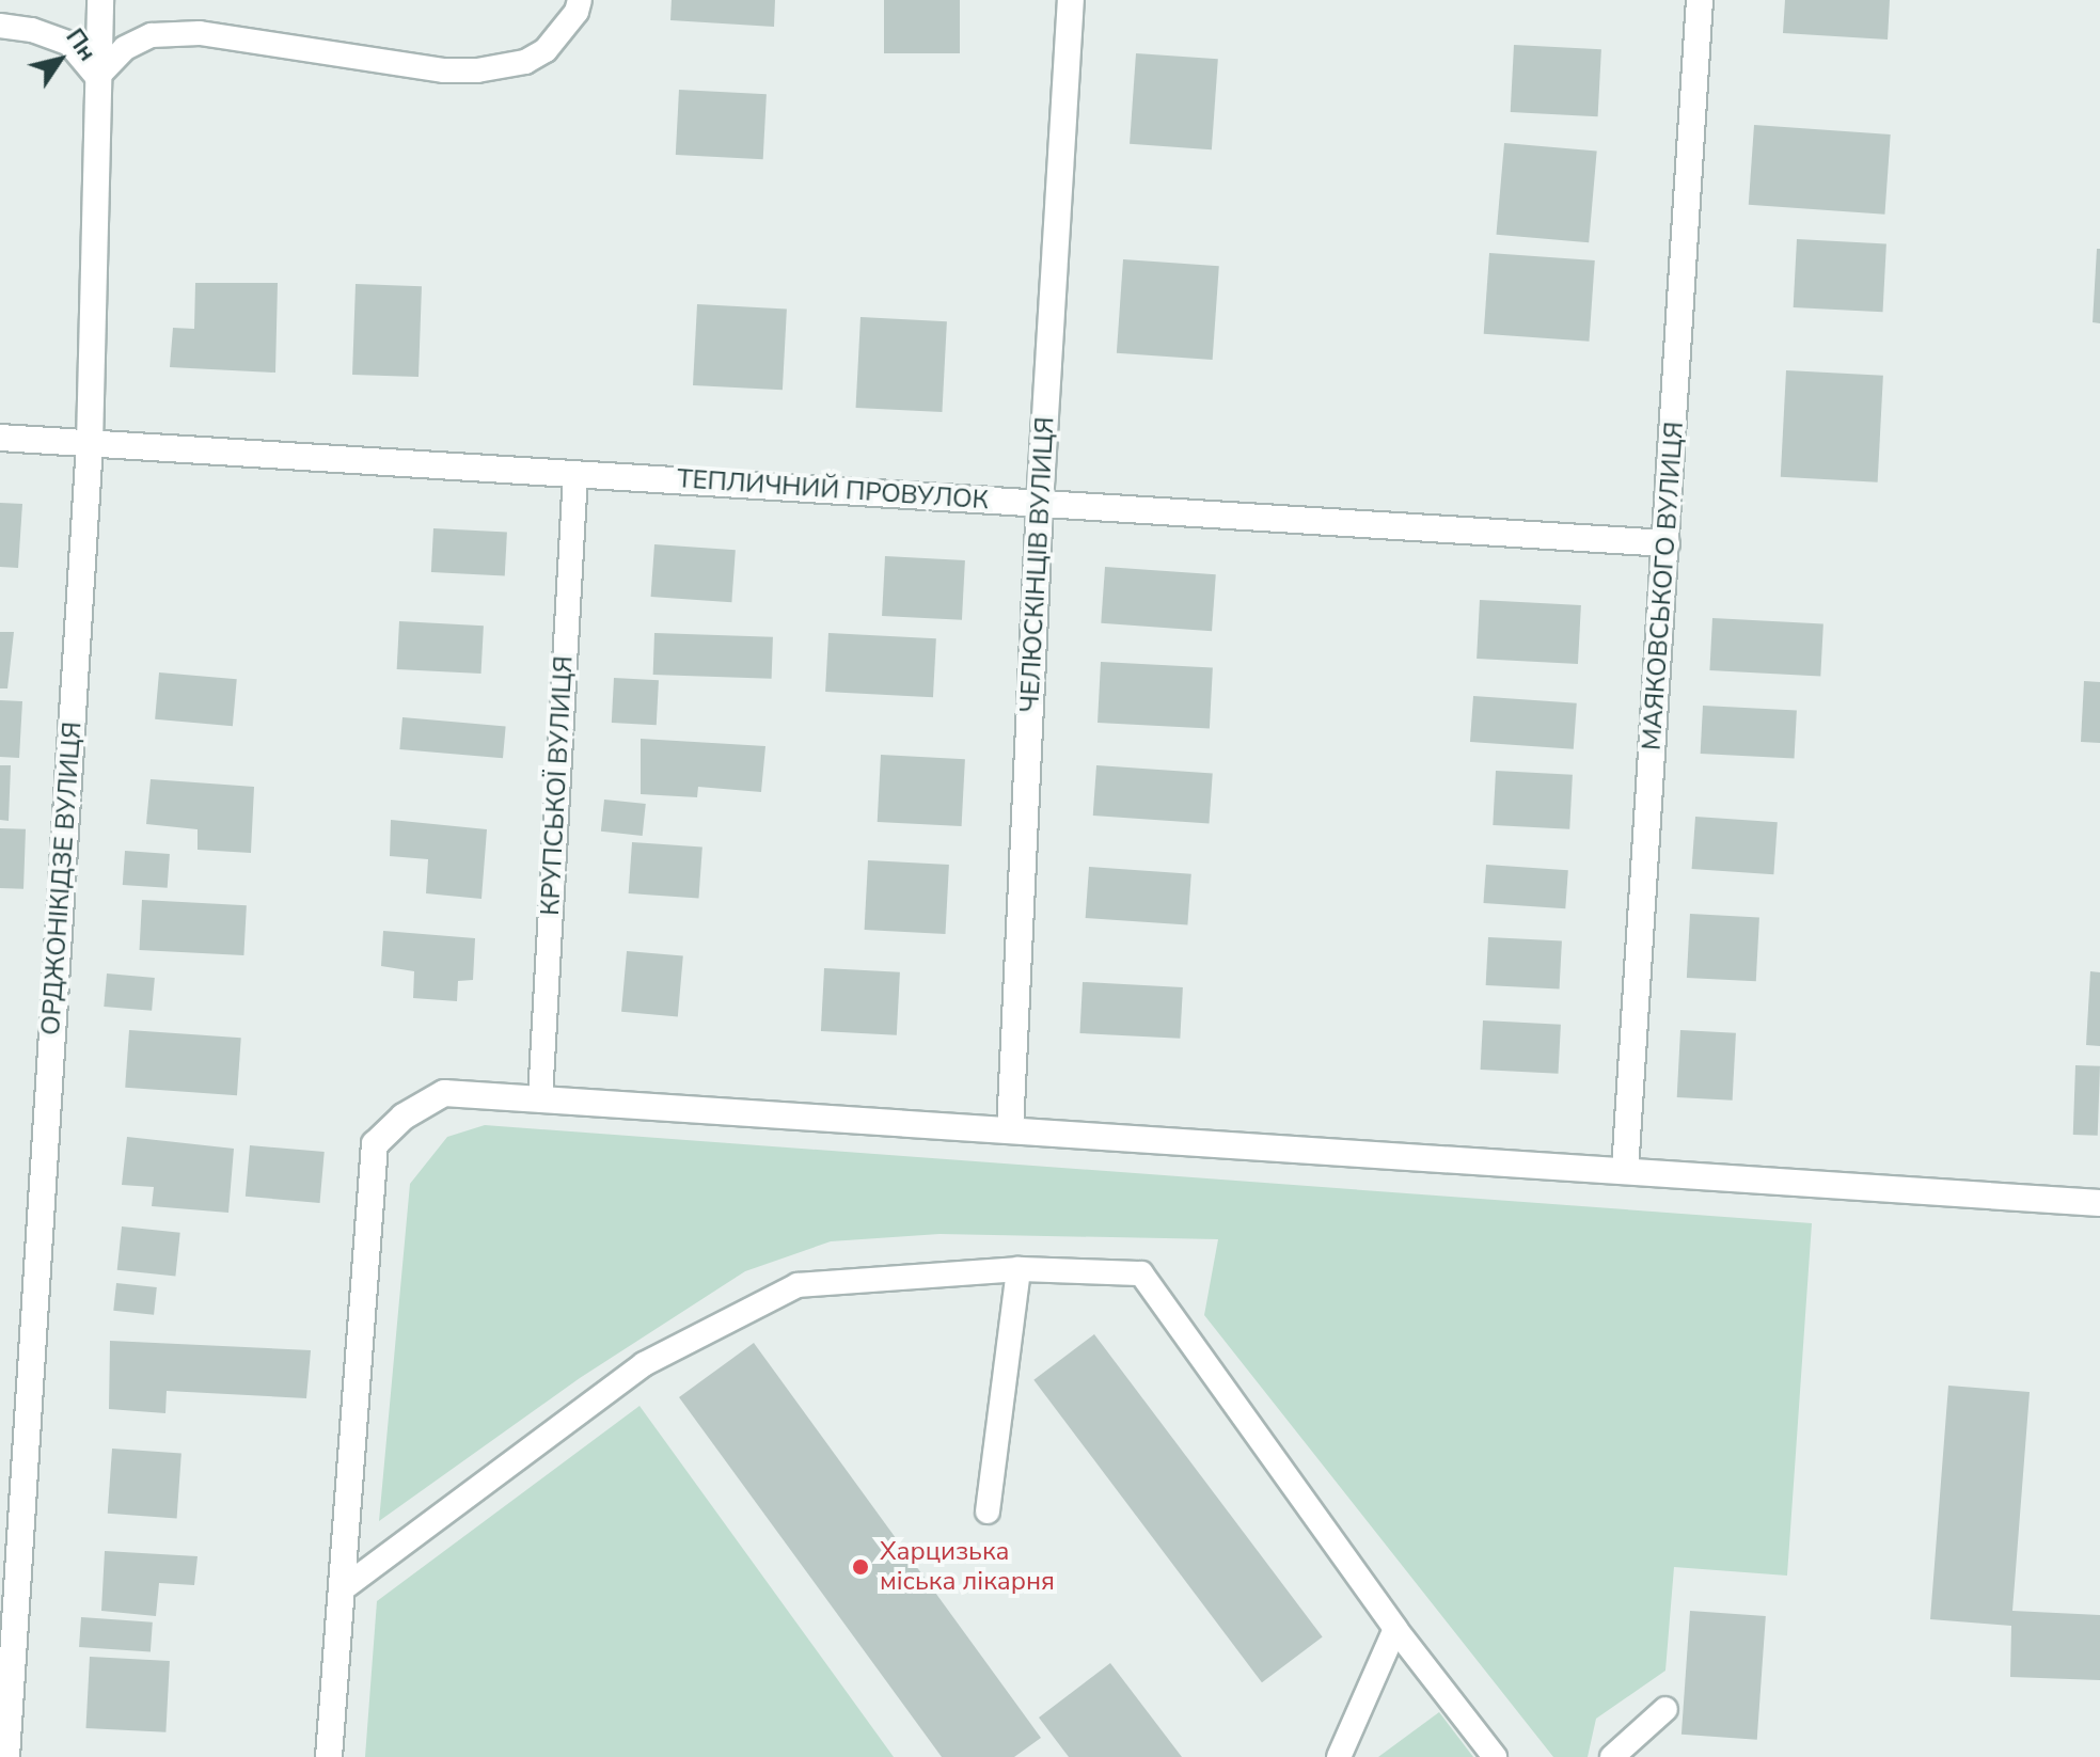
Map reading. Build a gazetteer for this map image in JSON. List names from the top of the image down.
{
  "streets": {
    "street": [
      "ТЕПЛИЧНИЙ ПРОВУЛОК",
      "ЧЕЛЮСКІНЦІВ ВУЛИЦЯ",
      "МАЯКОВСЬКОГО ВУЛИЦЯ",
      "ОРДЖОНІКІДЗЕ ВУЛИЦЯ"
    ],
    "lane": ["КРУПСЬКОЇ ВУЛИЦЯ"]
  },
  "crossings": [
    ["ТЕПЛИЧНИЙ ПРОВУЛОК", "ЧЕЛЮСКІНЦІВ ВУЛИЦЯ"],
    ["ТЕПЛИЧНИЙ ПРОВУЛОК", "МАЯКОВСЬКОГО ВУЛИЦЯ"],
    ["ТЕПЛИЧНИЙ ПРОВУЛОК", "КРУПСЬКОЇ ВУЛИЦЯ"],
    ["ТЕПЛИЧНИЙ ПРОВУЛОК", "ОРДЖОНІКІДЗЕ ВУЛИЦЯ"]
  ],
  "places": ["Харцизька міська лікарня"],
  "north": "top right"
}
